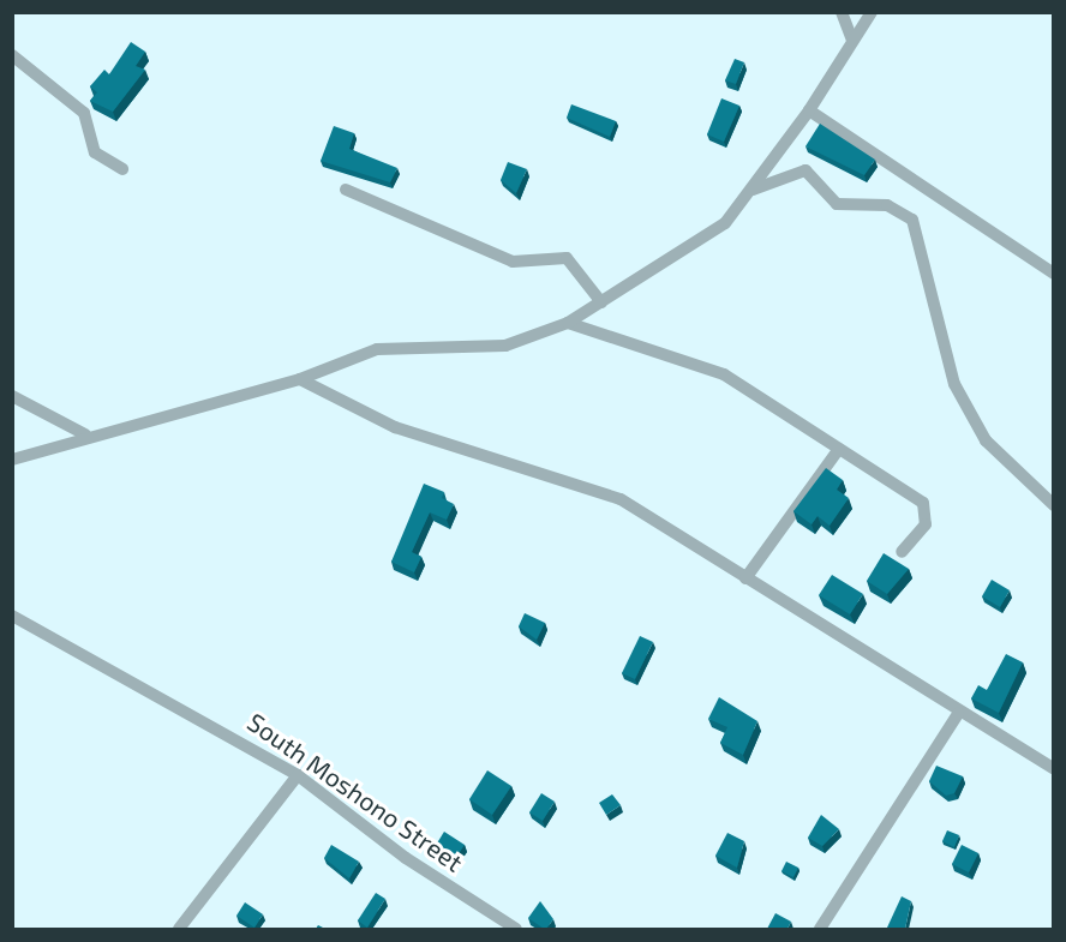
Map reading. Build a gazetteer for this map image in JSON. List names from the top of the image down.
{
  "streets": {
    "street": ["South Moshono Street"]
  }
}
